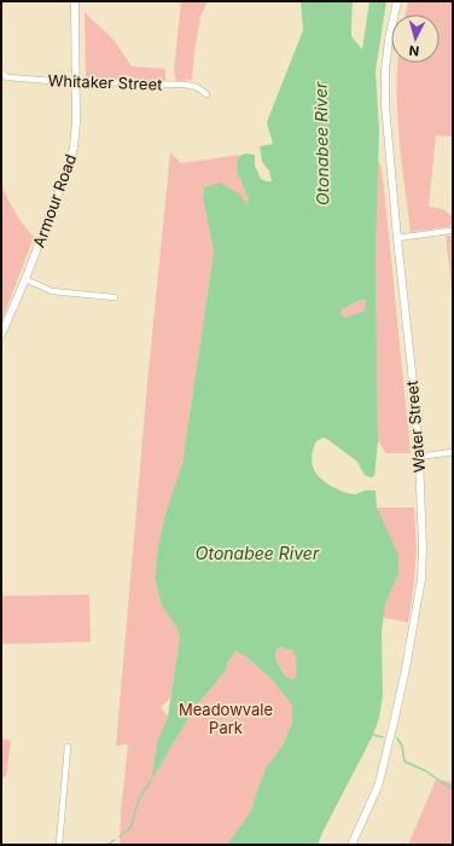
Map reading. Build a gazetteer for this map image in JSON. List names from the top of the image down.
{
  "streets": {
    "main road": ["Armour Road", "Water Street"],
    "street": ["Whitaker Street"]
  },
  "crossings": [
    ["Whitaker Street", "Armour Road"]
  ],
  "water": ["Otonabee River"],
  "parks": ["Meadowvale Park"],
  "north": "bottom"
}
